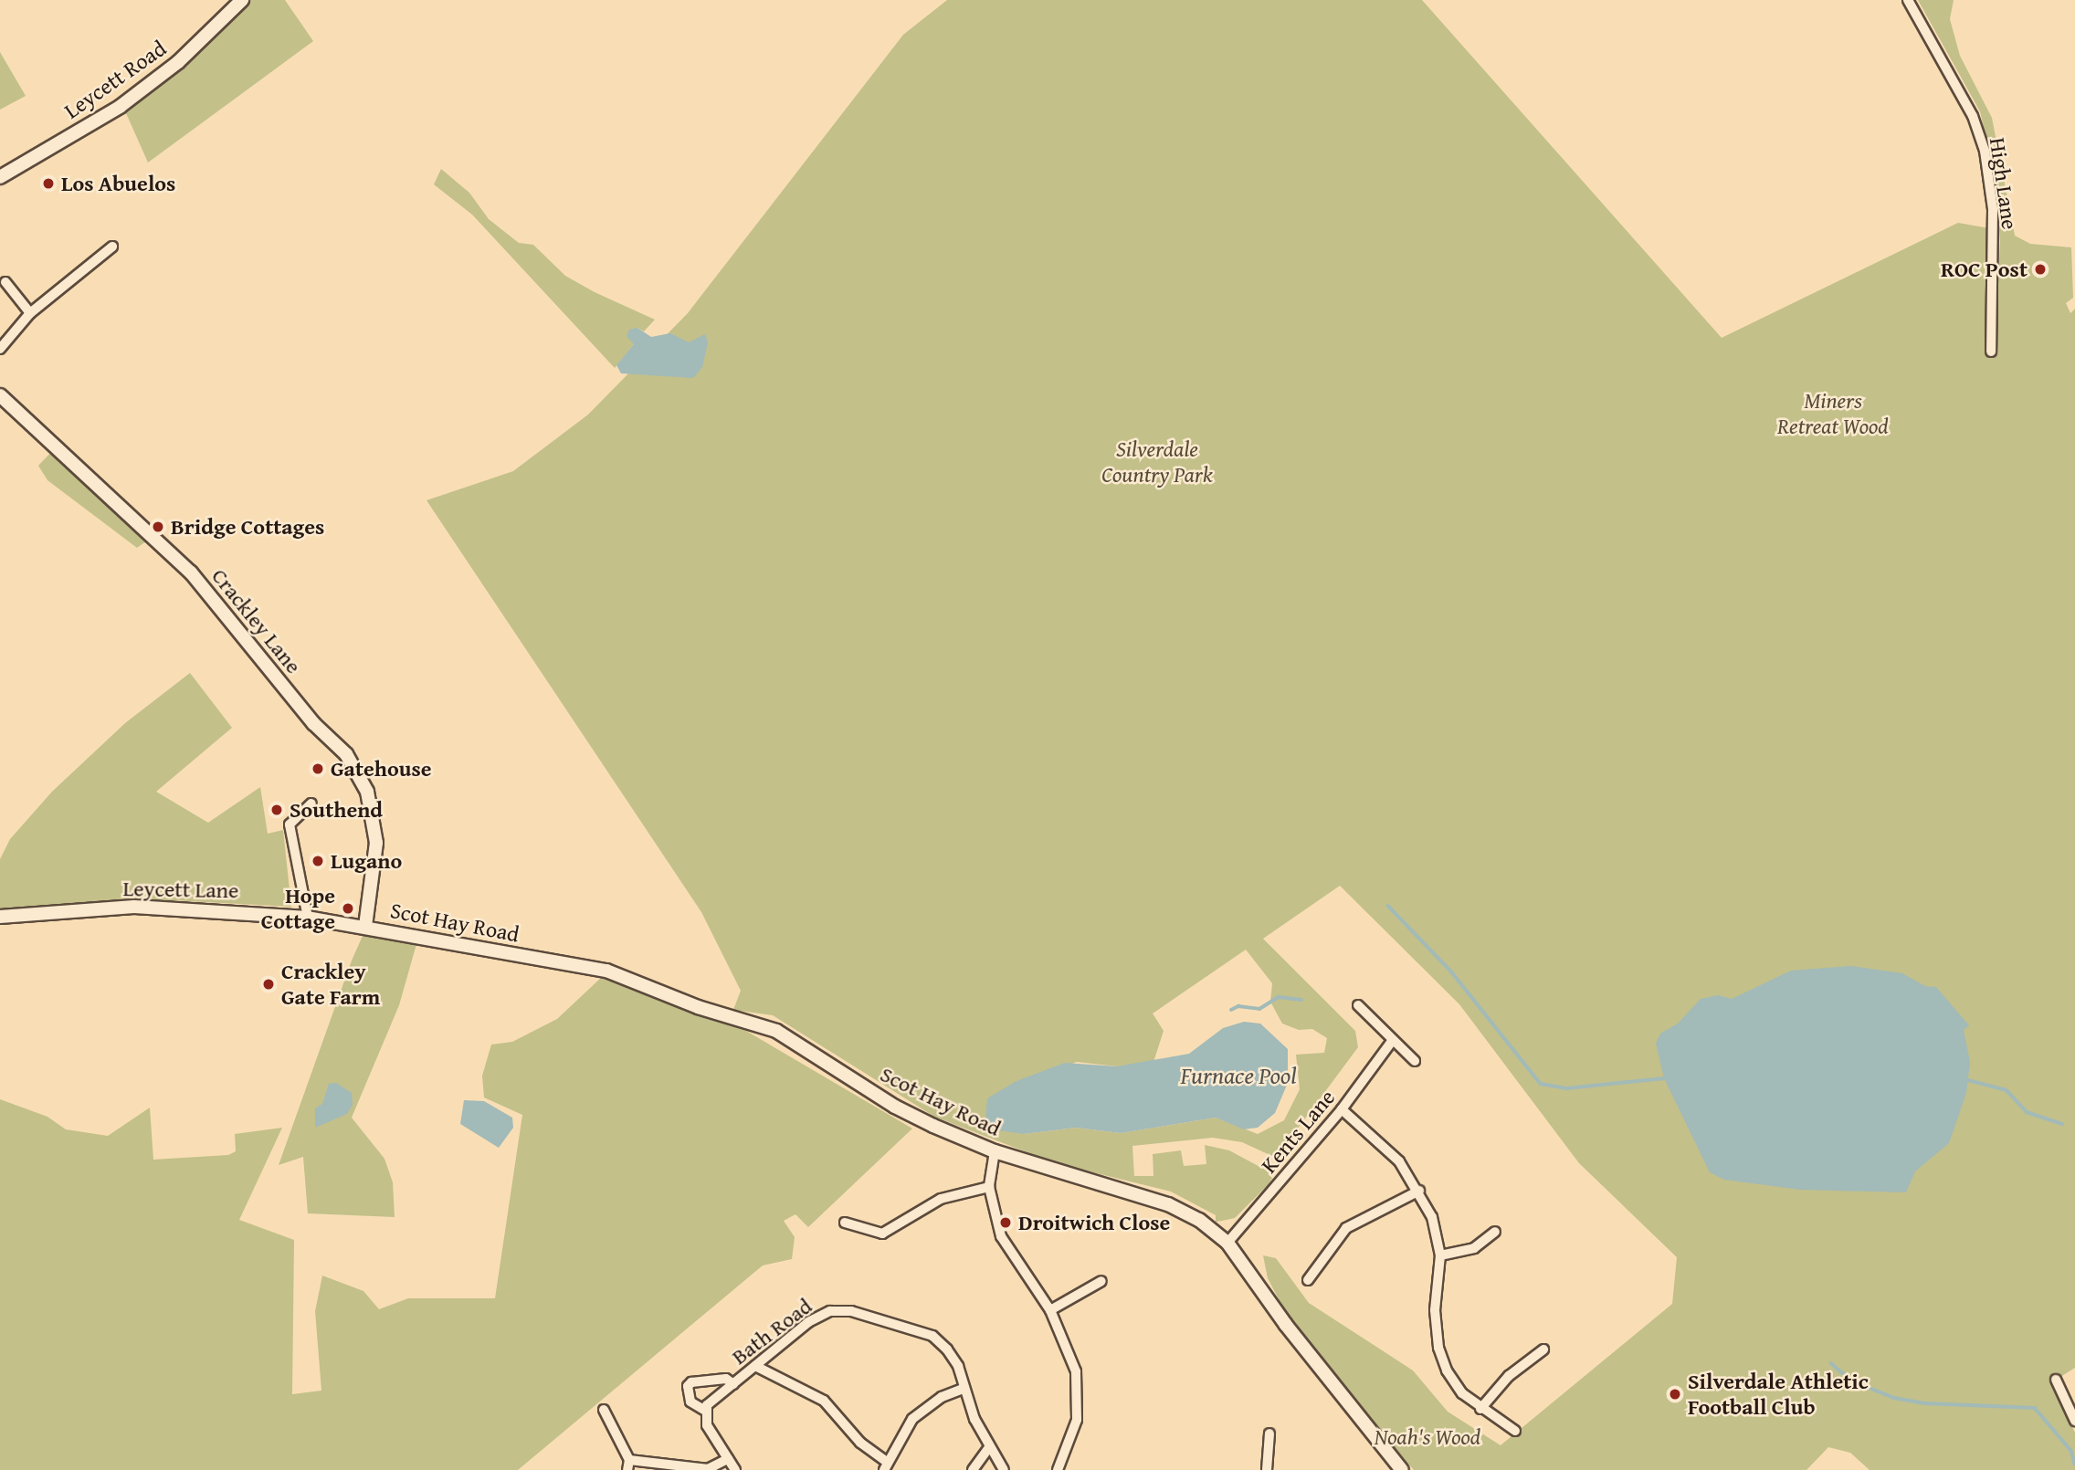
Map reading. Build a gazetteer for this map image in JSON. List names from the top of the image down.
{
  "streets": {
    "street": [
      "Leycett Road",
      "High Lane",
      "Crackley Lane",
      "Leycett Lane",
      "Scot Hay Road",
      "Kents Lane",
      "Bath Road"
    ]
  },
  "crossings": [
    ["Crackley Lane", "Leycett Lane"],
    ["Crackley Lane", "Scot Hay Road"],
    ["Leycett Lane", "Scot Hay Road"],
    ["Scot Hay Road", "Kents Lane"]
  ],
  "water": ["Furnace Pool"],
  "parks": ["Miners Retreat Wood", "Silverdale Country Park", "Noah's Wood"],
  "places": [
    "Los Abuelos",
    "ROC Post",
    "Bridge Cottages",
    "Gatehouse",
    "Southend",
    "Lugano",
    "Hope Cottage",
    "Crackley Gate Farm",
    "Droitwich Close",
    "Silverdale Athletic Football Club"
  ]
}
